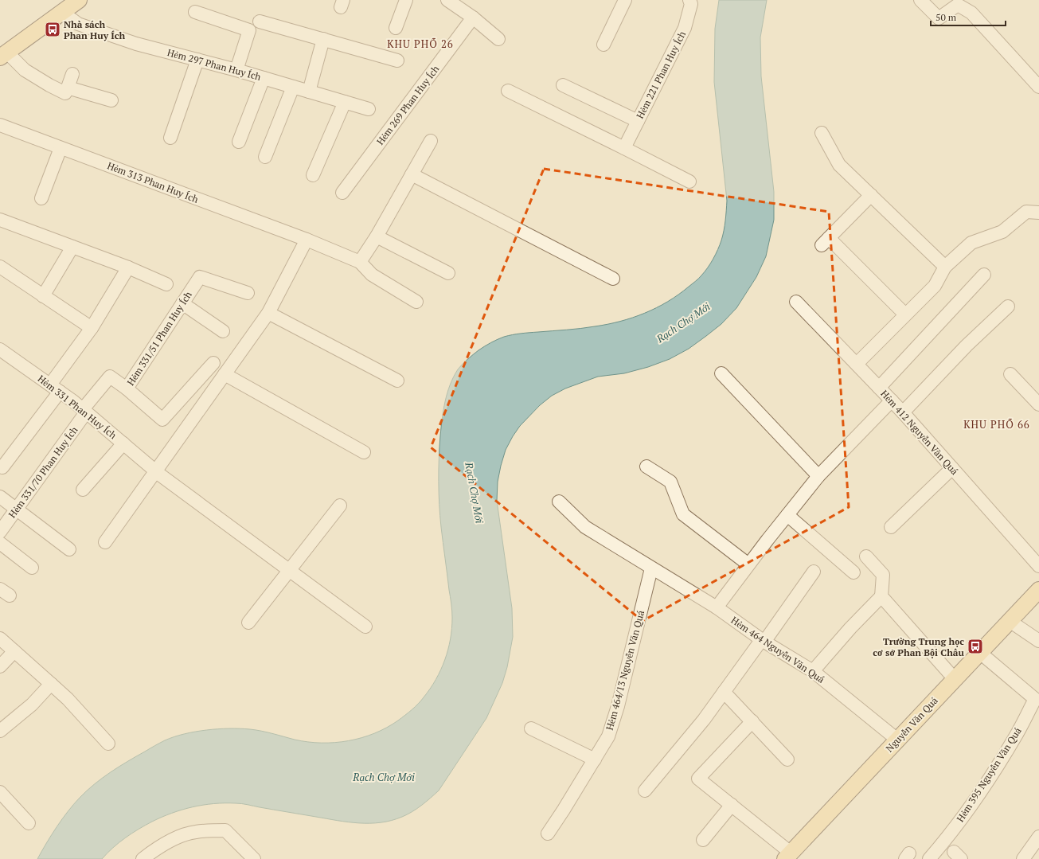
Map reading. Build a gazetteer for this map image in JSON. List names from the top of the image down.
{
  "streets": {
    "main road": ["Nguyễn Văn Quá"],
    "street": [
      "Hẻm 297 Phan Huy Ích",
      "Hẻm 221 Phan Huy Ích",
      "Hẻm 269 Phan Huy Ích",
      "Hẻm 313 Phan Huy Ích",
      "Hẻm 331/51 Phan Huy Ích",
      "Hẻm 331 Phan Huy Ích",
      "Hẻm 412 Nguyễn Văn Quá",
      "Hẻm 331/70 Phan Huy Ích",
      "Hẻm 464 Nguyễn Văn Quá",
      "Hẻm 464/13 Nguyễn Văn Quá",
      "Hẻm 395 Nguyễn Văn Quá"
    ]
  },
  "crossings": [
    ["Hẻm 331/51 Phan Huy Ích", "Hẻm 331 Phan Huy Ích"],
    ["Hẻm 331/51 Phan Huy Ích", "Hẻm 331/70 Phan Huy Ích"],
    ["Hẻm 331 Phan Huy Ích", "Hẻm 331/70 Phan Huy Ích"],
    ["Hẻm 464 Nguyễn Văn Quá", "Hẻm 464/13 Nguyễn Văn Quá"],
    ["Hẻm 464 Nguyễn Văn Quá", "Nguyễn Văn Quá"],
    ["Nguyễn Văn Quá", "Hẻm 395 Nguyễn Văn Quá"]
  ],
  "districts": ["KHU PHỐ 26", "KHU PHỐ 66"],
  "water": ["Rạch Chợ Mới"],
  "places": {
    "bus stop": ["Nhà sách Phan Huy Ích", "Trường Trung học cơ sở Phan Bội Châu"]
  },
  "scale_bar": "50 m"
}
